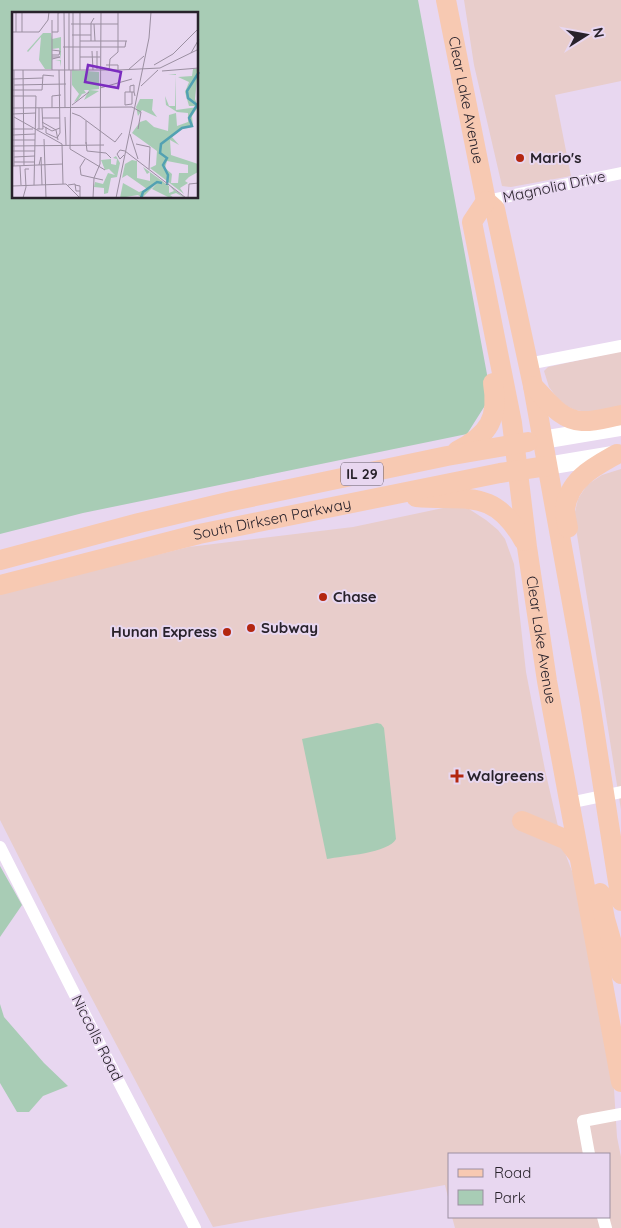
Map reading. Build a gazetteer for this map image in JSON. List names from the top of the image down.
{
  "streets": {
    "main road": ["Clear Lake Avenue", "IL 29", "South Dirksen Parkway"],
    "street": ["Magnolia Drive", "Niccolls Road"]
  },
  "crossings": [
    ["Clear Lake Avenue", "Magnolia Drive"],
    ["Clear Lake Avenue", "IL 29"],
    ["Clear Lake Avenue", "South Dirksen Parkway"],
    ["IL 29", "South Dirksen Parkway"]
  ],
  "places": {
    "other": [
      "Mario's",
      "Chase",
      "Subway",
      "Hunan Express"
    ],
    "health": ["Walgreens"]
  },
  "legend": ["Road", "Park"],
  "north": "right"
}
